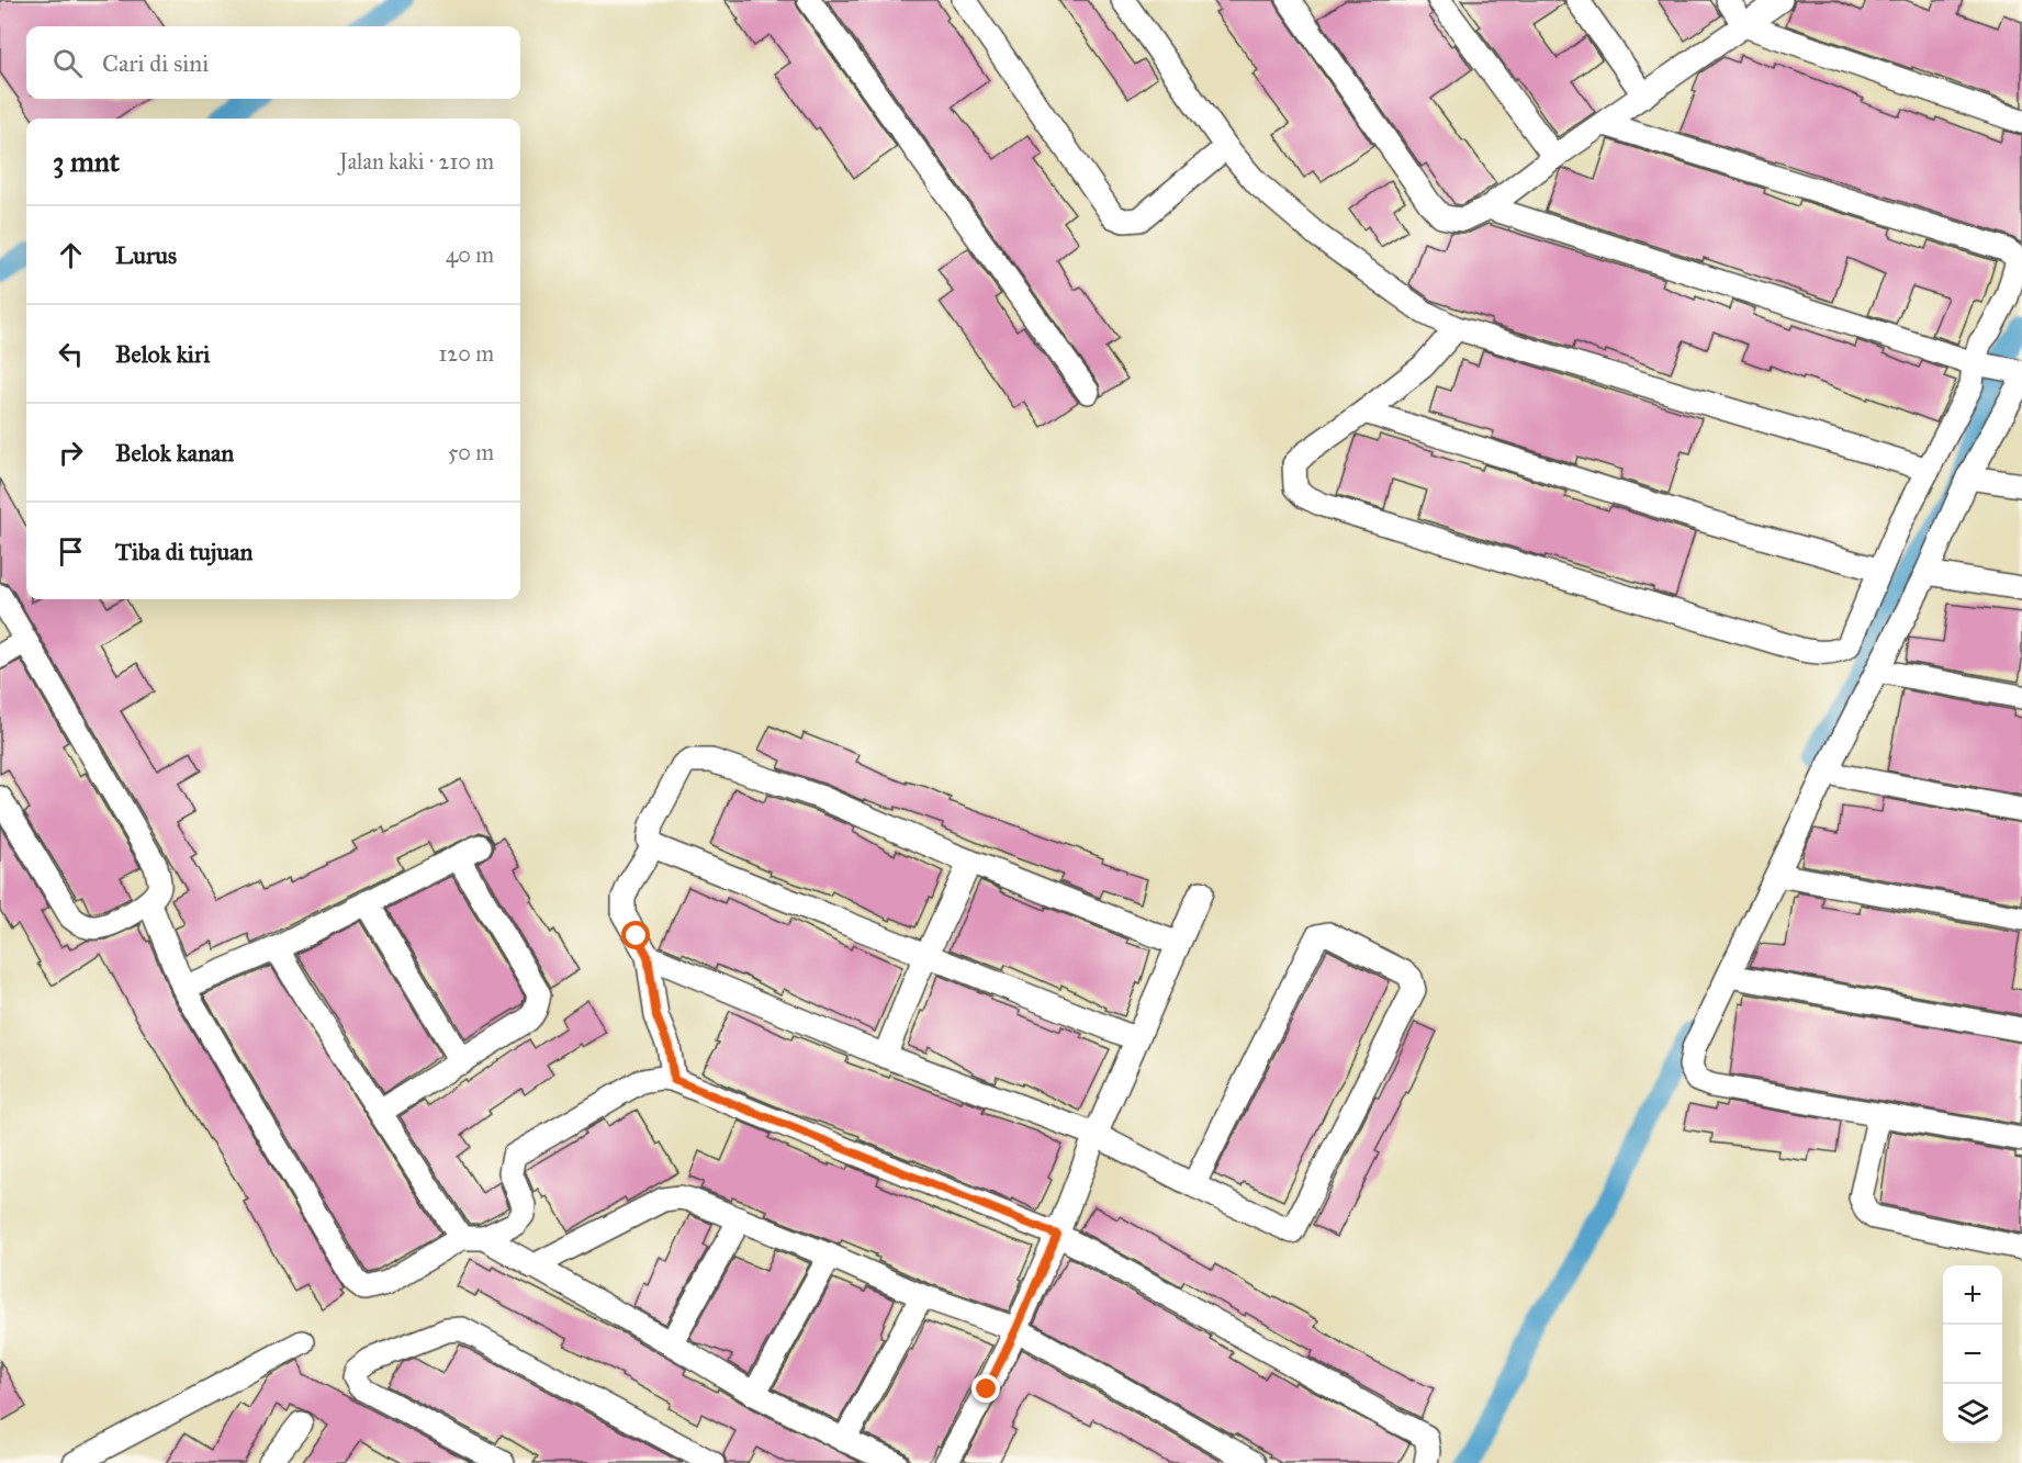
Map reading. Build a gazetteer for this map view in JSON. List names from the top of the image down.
{
  "page": {
    "search": "Cari di sini",
    "heading": ["3 mnt", "Jalan kaki · 210 m"],
    "list": [
      ["Lurus", "40 m"],
      ["Belok kiri", "120 m"],
      ["Belok kanan", "50 m"],
      "Tiba di tujuan"
    ],
    "map_buttons": ["+", "−"]
  }
}
